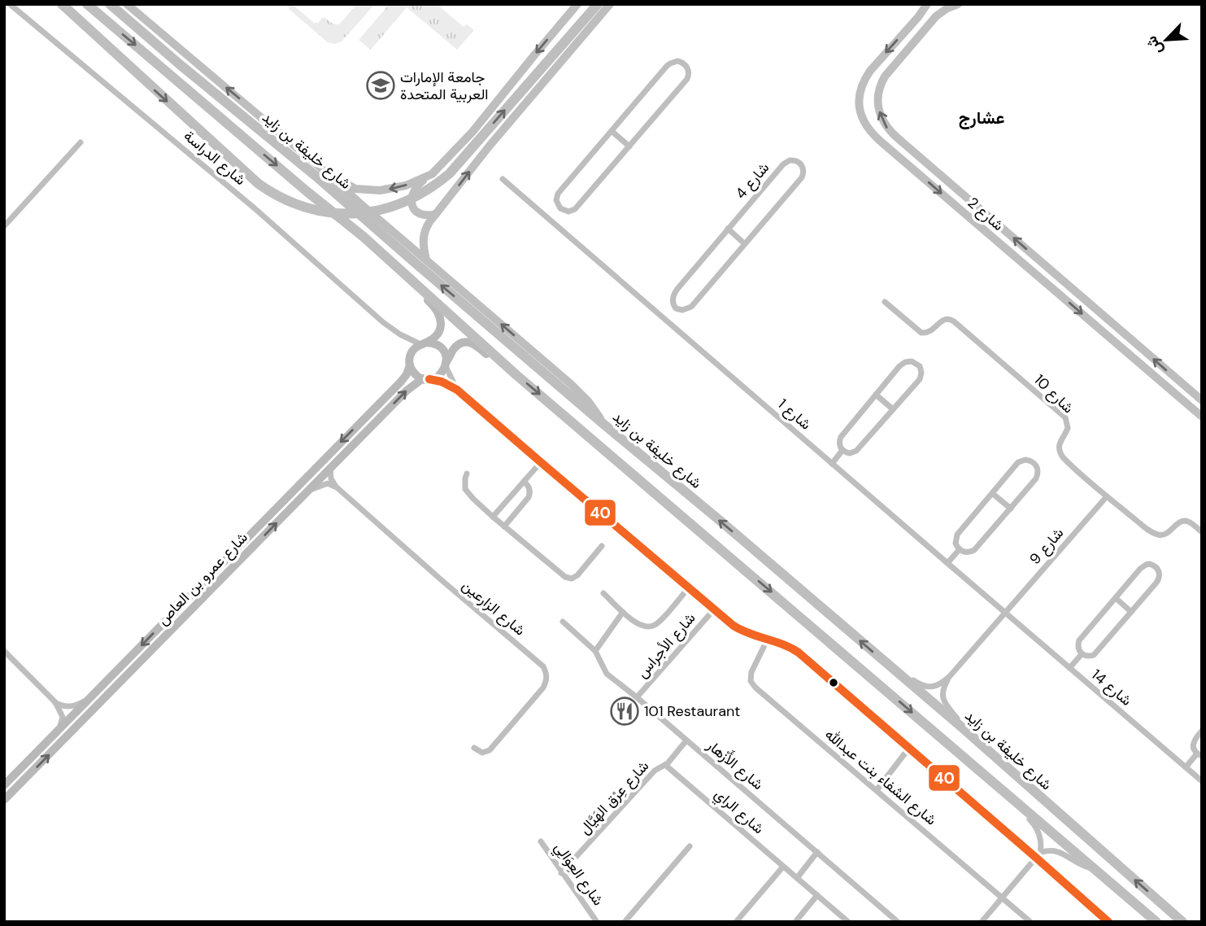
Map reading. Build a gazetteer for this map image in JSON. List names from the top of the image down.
{
  "streets": {
    "highway": ["شارع خليفة بن زايد"],
    "main road": ["شارع عمرو بن العاص"],
    "street": [
      "شارع الدراسة",
      "شارع 4",
      "شارع 2",
      "شارع 10",
      "شارع 1",
      "شارع 9",
      "شارع الزارعين",
      "شارع الأجراس",
      "شارع 14",
      "شارع الأَزْهار",
      "شارع الشفاء بنت عبدالله",
      "شارع عِرْق الهَيَّال",
      "شارع الراي",
      "شارع العِوَالِي"
    ]
  },
  "crossings": [
    ["شارع الدراسة", "شارع عمرو بن العاص"],
    ["شارع 4", "شارع 1"],
    ["شارع 10", "شارع 9"],
    ["شارع 1", "شارع 9"],
    ["شارع 1", "شارع 14"],
    ["شارع 9", "شارع 14"],
    ["شارع الأجراس", "شارع الأَزْهار"],
    ["شارع الأَزْهار", "شارع عِرْق الهَيَّال"],
    ["شارع عِرْق الهَيَّال", "شارع الراي"],
    ["شارع عِرْق الهَيَّال", "شارع العِوَالِي"]
  ],
  "districts": ["عشارج"],
  "places": {
    "school or university": ["جامعة الإمارات العربية المتحدة"],
    "restaurant": ["101 Restaurant"]
  },
  "lines": ["transit line 40"],
  "north": "bottom left"
}
